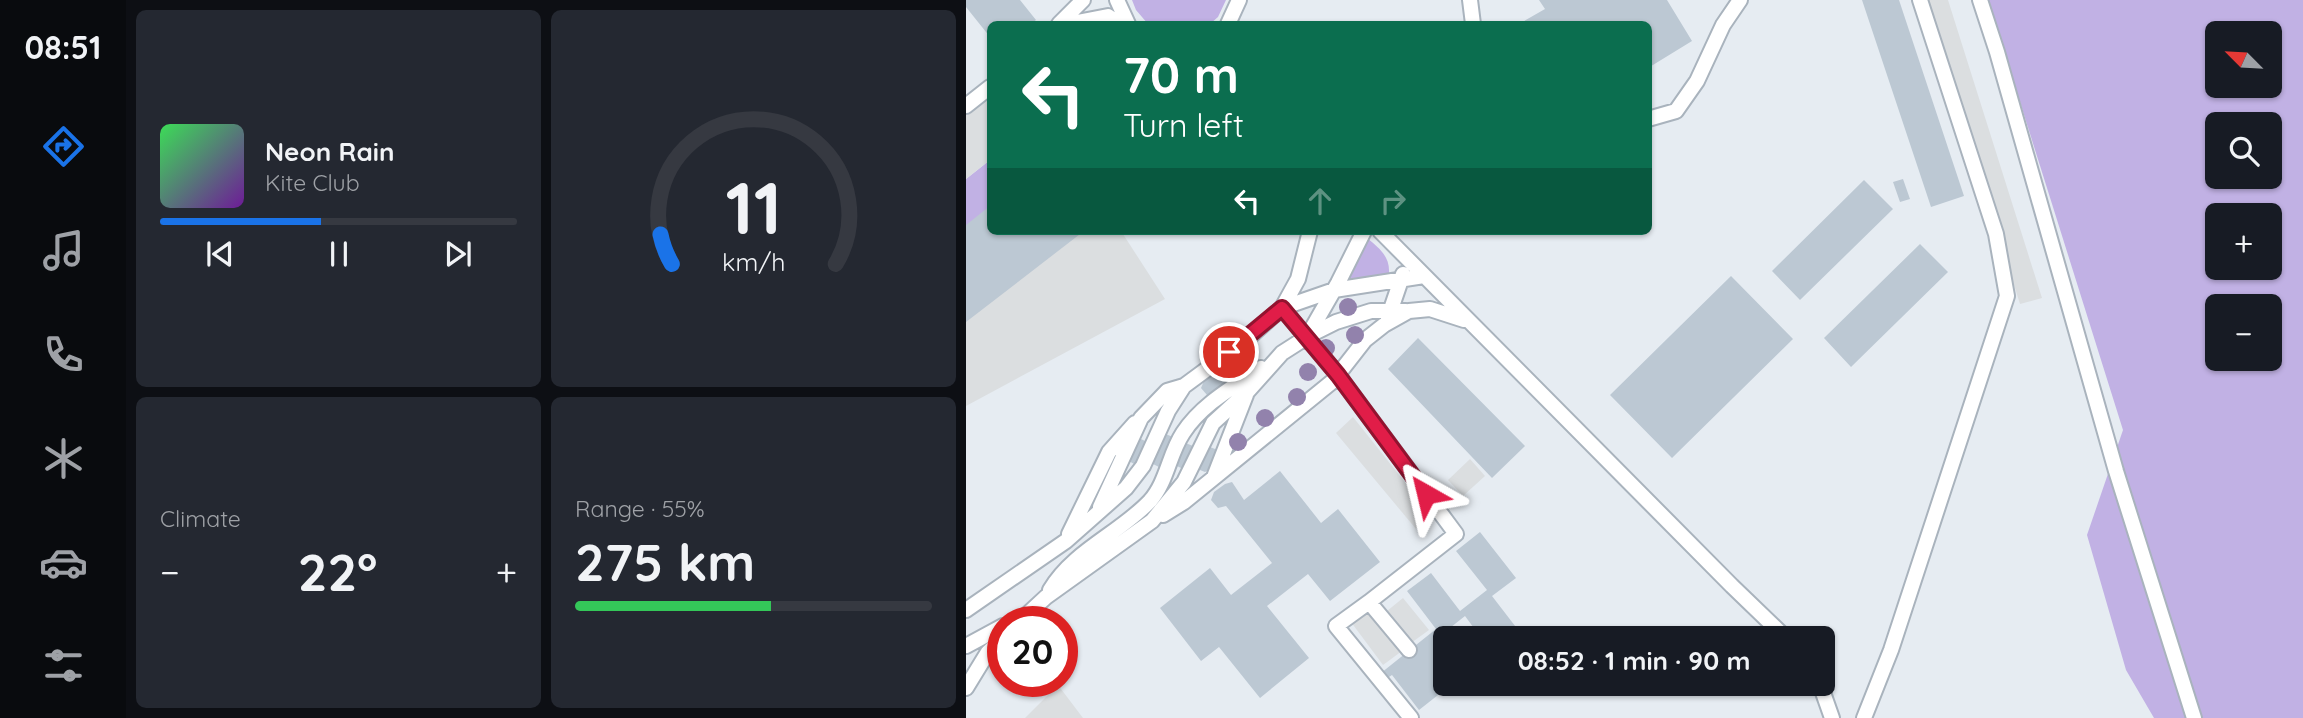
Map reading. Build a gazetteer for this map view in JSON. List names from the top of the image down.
{
  "north": "top left",
  "page": {
    "tabs": "08:51",
    "map_buttons": ["+", "−"],
    "turn": ["70 m", "Turn left"],
    "song": ["Neon Rain", "Kite Club"],
    "tile": [
      "Climate",
      ["Range · 55%", "275 km"]
    ],
    "heat": ["−", "22°", "+"],
    "limit": "20",
    "trip": "08:52 · 1 min · 90 m",
    "gauge": ["11", "km/h"]
  }
}
